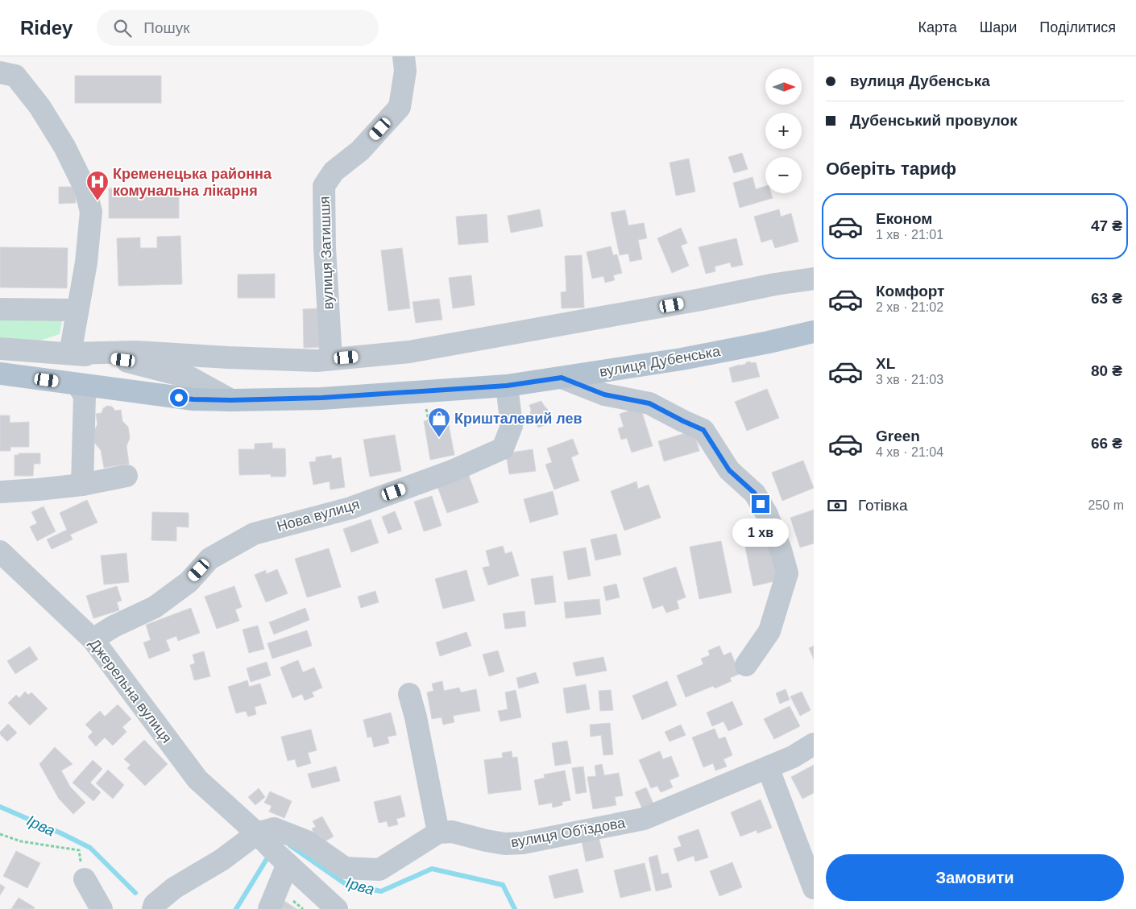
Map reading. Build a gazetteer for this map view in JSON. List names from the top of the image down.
{
  "streets": {
    "main road": ["вулиця Дубенська"],
    "street": [
      "вулиця Затишшя",
      "Нова вулиця",
      "Джерельна вулиця",
      "вулиця Об'їздова"
    ]
  },
  "crossings": [
    ["вулиця Дубенська", "Нова вулиця"],
    ["Нова вулиця", "Джерельна вулиця"]
  ],
  "water": ["Ірва"],
  "places": {
    "hospital": ["Кременецька районна комунальна лікарня"],
    "shop": ["Кришталевий лев"]
  },
  "north": "right",
  "page": {
    "header": "Ridey",
    "search": "Пошук",
    "nav": ["Карта", "Шари", "Поділитися"],
    "banner": ["вулиця Дубенська", "Дубенський провулок"],
    "map_buttons": ["+", "−"],
    "heading": "Оберіть тариф",
    "list": [
      {
        "name": "Економ",
        "note": "1 хв · 21:01",
        "value": "47 ₴"
      },
      {
        "name": "Комфорт",
        "note": "2 хв · 21:02",
        "value": "63 ₴"
      },
      {
        "name": "XL",
        "note": "3 хв · 21:03",
        "value": "80 ₴"
      },
      {
        "name": "Green",
        "note": "4 хв · 21:04",
        "value": "66 ₴"
      }
    ],
    "pay": ["Готівка", "250 m"],
    "bubble": "1 хв",
    "buttons": "Замовити"
  }
}
